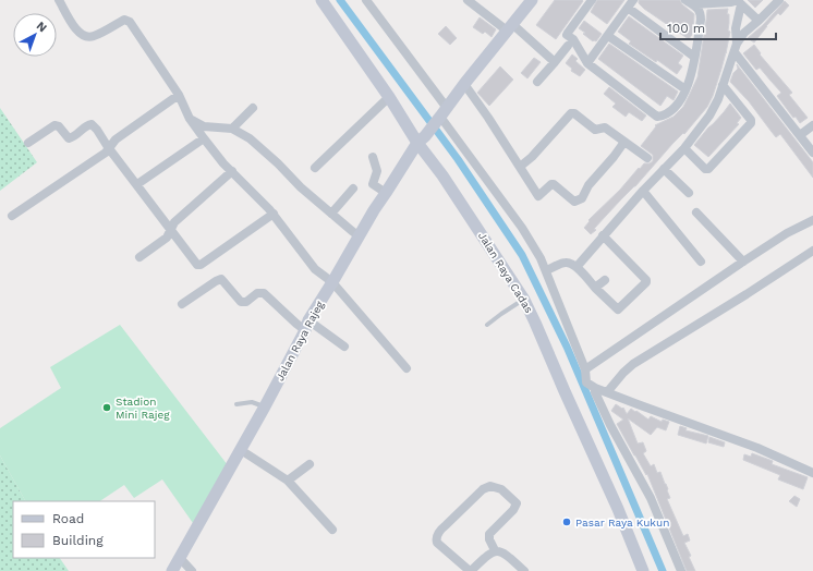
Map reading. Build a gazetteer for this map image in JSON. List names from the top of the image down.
{
  "streets": {
    "street": ["Jalan Raya Cadas", "Jalan Raya Rajeg"]
  },
  "crossings": [
    ["Jalan Raya Cadas", "Jalan Raya Rajeg"]
  ],
  "places": ["Stadion Mini Rajeg", "Pasar Raya Kukun"],
  "legend": ["Road", "Building"],
  "scale_bar": "100 m",
  "north": "top right"
}
